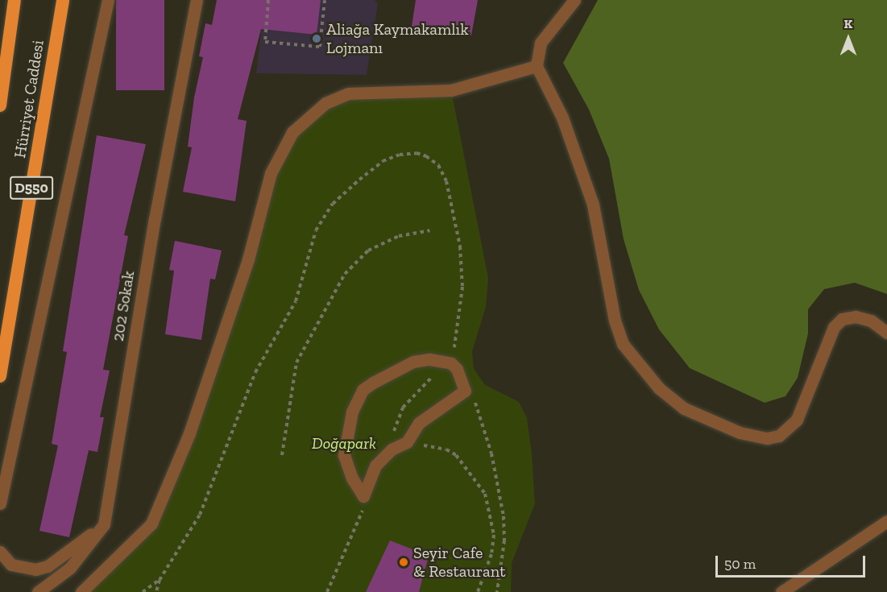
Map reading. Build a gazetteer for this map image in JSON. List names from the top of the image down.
{
  "streets": {
    "highway": ["Hürriyet Caddesi", "D550"],
    "street": ["202 Sokak"]
  },
  "parks": ["Doğapark"],
  "places": ["Aliağa Kaymakamlık Lojmanı", "Seyir Cafe & Restaurant"],
  "scale_bar": "50 m",
  "north": "top"
}
